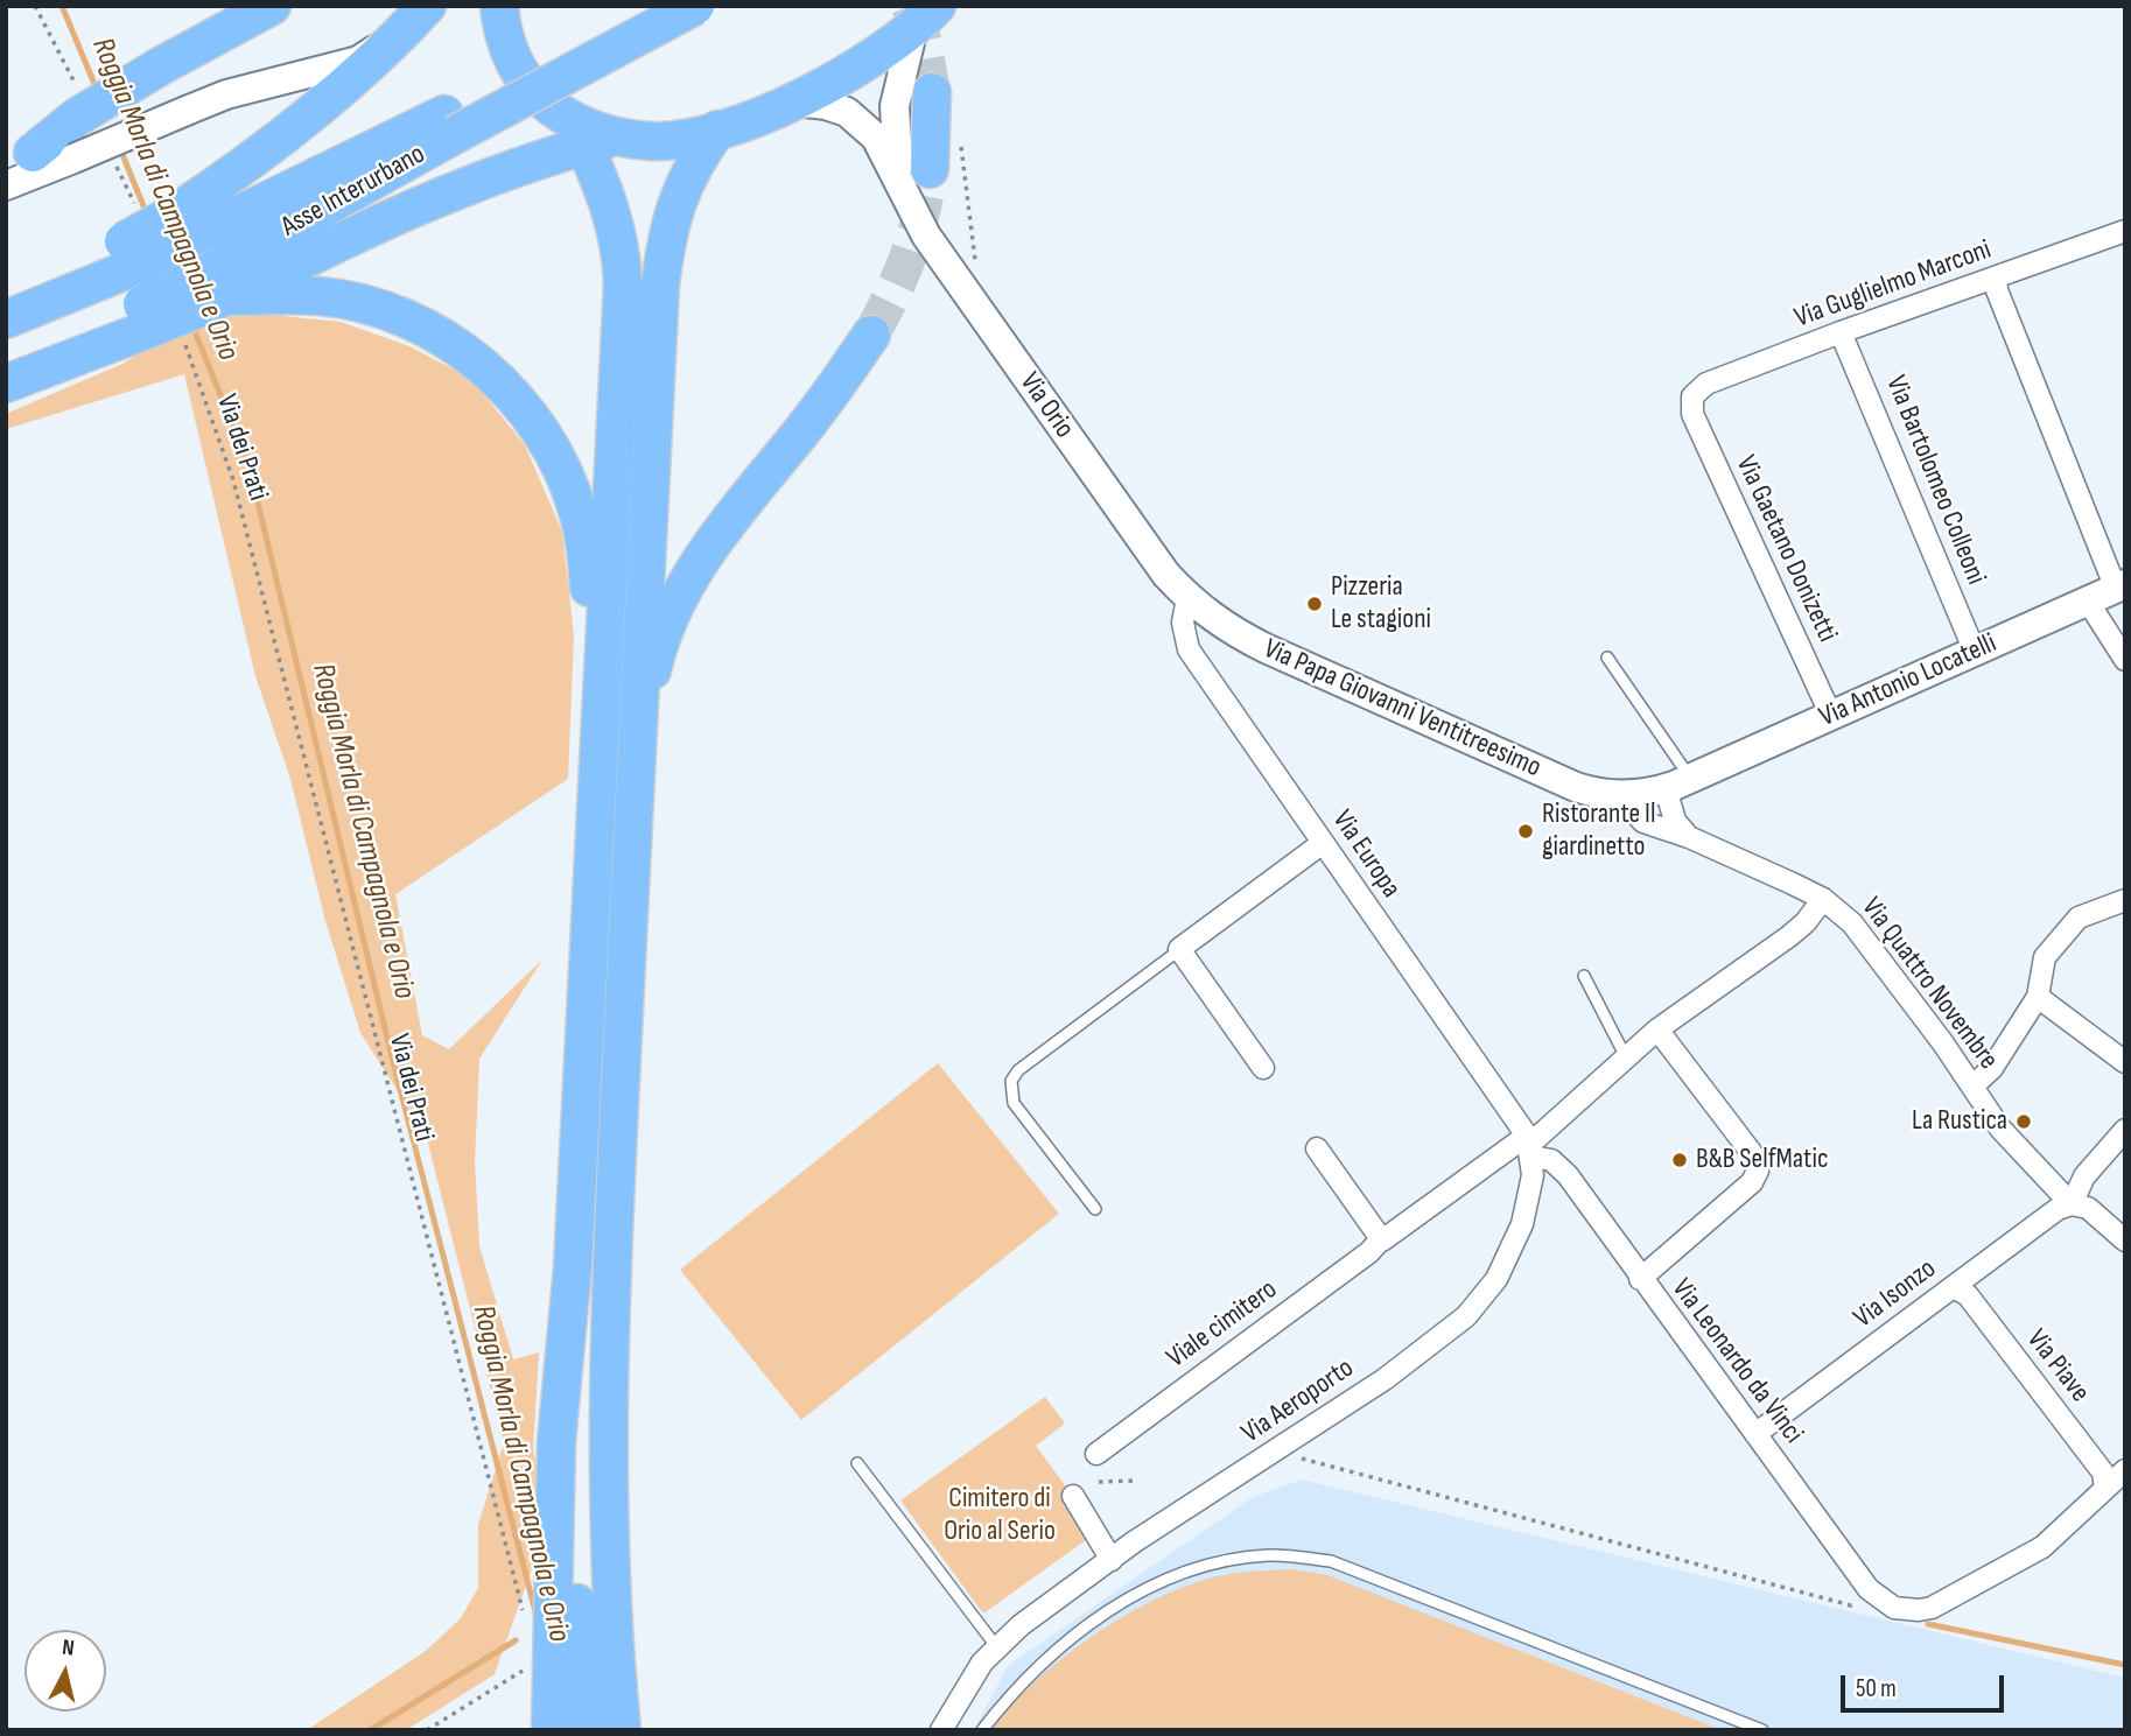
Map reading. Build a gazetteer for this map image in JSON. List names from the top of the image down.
{
  "streets": {
    "highway": ["Asse Interurbano"],
    "street": [
      "Via Guglielmo Marconi",
      "Via Orio",
      "Via Bartolomeo Colleoni",
      "Via Gaetano Donizetti",
      "Via Antonio Locatelli",
      "Via Papa Giovanni Ventitreesimo",
      "Via Europa",
      "Via Quattro Novembre",
      "Via Isonzo",
      "Viale cimitero",
      "Via Leonardo da Vinci",
      "Via Piave",
      "Via Aeroporto"
    ],
    "path": ["Via dei Prati"]
  },
  "crossings": [
    ["Via Guglielmo Marconi", "Via Bartolomeo Colleoni"],
    ["Via Guglielmo Marconi", "Via Gaetano Donizetti"],
    ["Via Orio", "Via Papa Giovanni Ventitreesimo"],
    ["Via Orio", "Via Europa"],
    ["Via Bartolomeo Colleoni", "Via Antonio Locatelli"],
    ["Via Gaetano Donizetti", "Via Antonio Locatelli"],
    ["Via Antonio Locatelli", "Via Papa Giovanni Ventitreesimo"],
    ["Via Papa Giovanni Ventitreesimo", "Via Europa"],
    ["Via Europa", "Viale cimitero"],
    ["Via Europa", "Via Leonardo da Vinci"],
    ["Via Europa", "Via Aeroporto"],
    ["Via Quattro Novembre", "Via Isonzo"],
    ["Via Quattro Novembre", "Viale cimitero"],
    ["Via Isonzo", "Via Leonardo da Vinci"],
    ["Via Isonzo", "Via Piave"],
    ["Viale cimitero", "Via Leonardo da Vinci"],
    ["Viale cimitero", "Via Aeroporto"],
    ["Via Leonardo da Vinci", "Via Piave"],
    ["Via Leonardo da Vinci", "Via Aeroporto"]
  ],
  "water": ["Roggia Morla di Campagnola e Orio"],
  "parks": ["Cimitero di Orio al Serio"],
  "places": [
    "Pizzeria Le stagioni",
    "Ristorante Il giardinetto",
    "La Rustica",
    "B&B SelfMatic"
  ],
  "scale_bar": "50 m",
  "north": "top"
}
